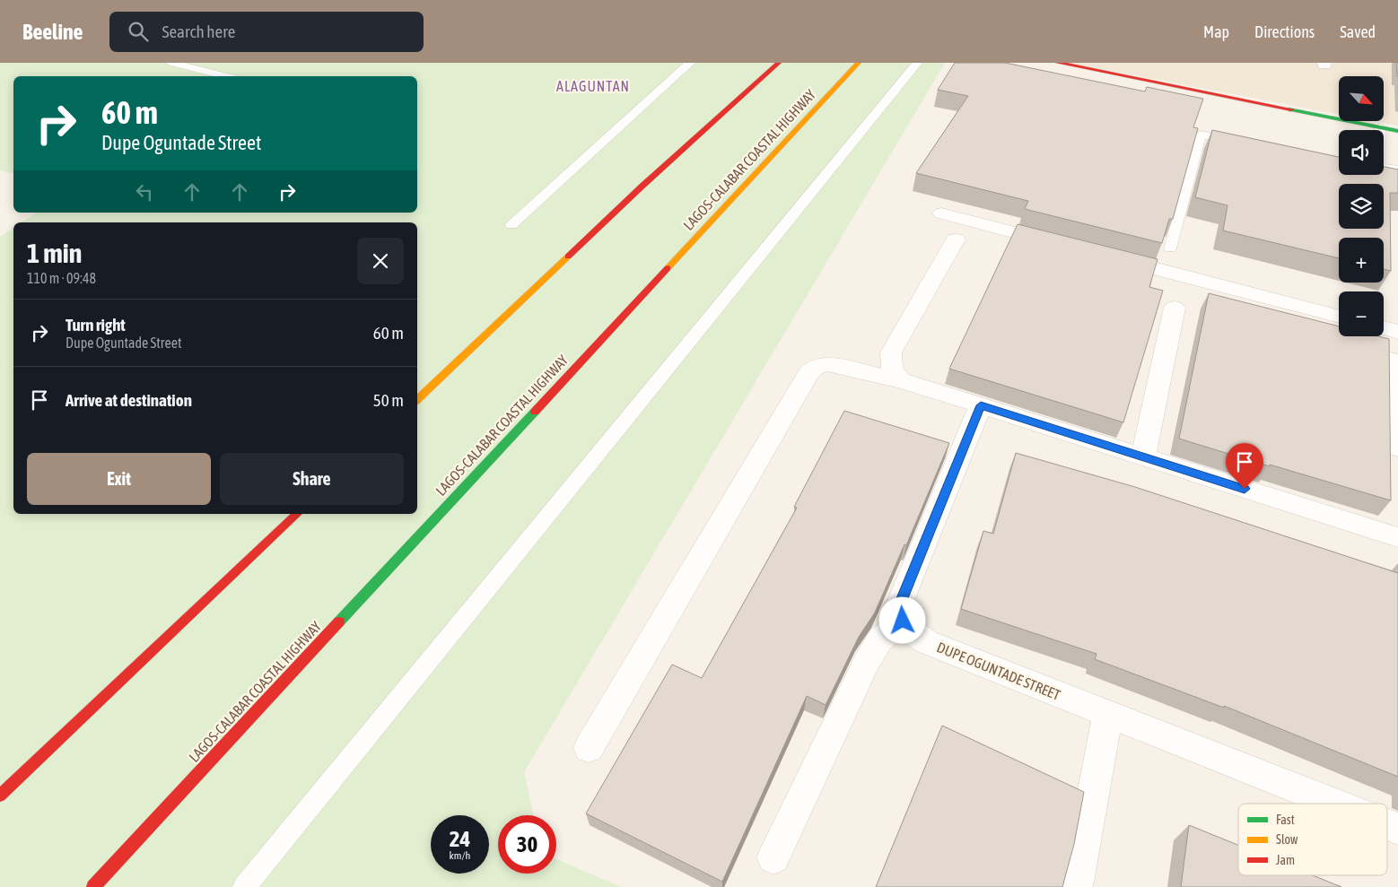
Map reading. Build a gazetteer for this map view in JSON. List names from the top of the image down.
{
  "streets": {
    "main road": ["LAGOS-CALABAR COASTAL HIGHWAY"],
    "street": ["DUPE OGUNTADE STREET"]
  },
  "districts": ["ALAGUNTAN"],
  "legend": ["Fast", "Slow", "Jam"],
  "north": "bottom right",
  "page": {
    "header": "Beeline",
    "search": "Search here",
    "nav": ["Map", "Directions", "Saved"],
    "map_buttons": ["+", "−"],
    "turn": ["60 m", "Dupe Oguntade Street"],
    "heading": ["1 min", "110 m · 09:48"],
    "list": [
      {
        "name": "Turn right",
        "note": "Dupe Oguntade Street",
        "value": "60 m"
      },
      {
        "name": "Arrive at destination",
        "value": "50 m"
      }
    ],
    "buttons": ["Exit", "Share"],
    "speed": "24 km/h",
    "limit": "30"
  }
}
